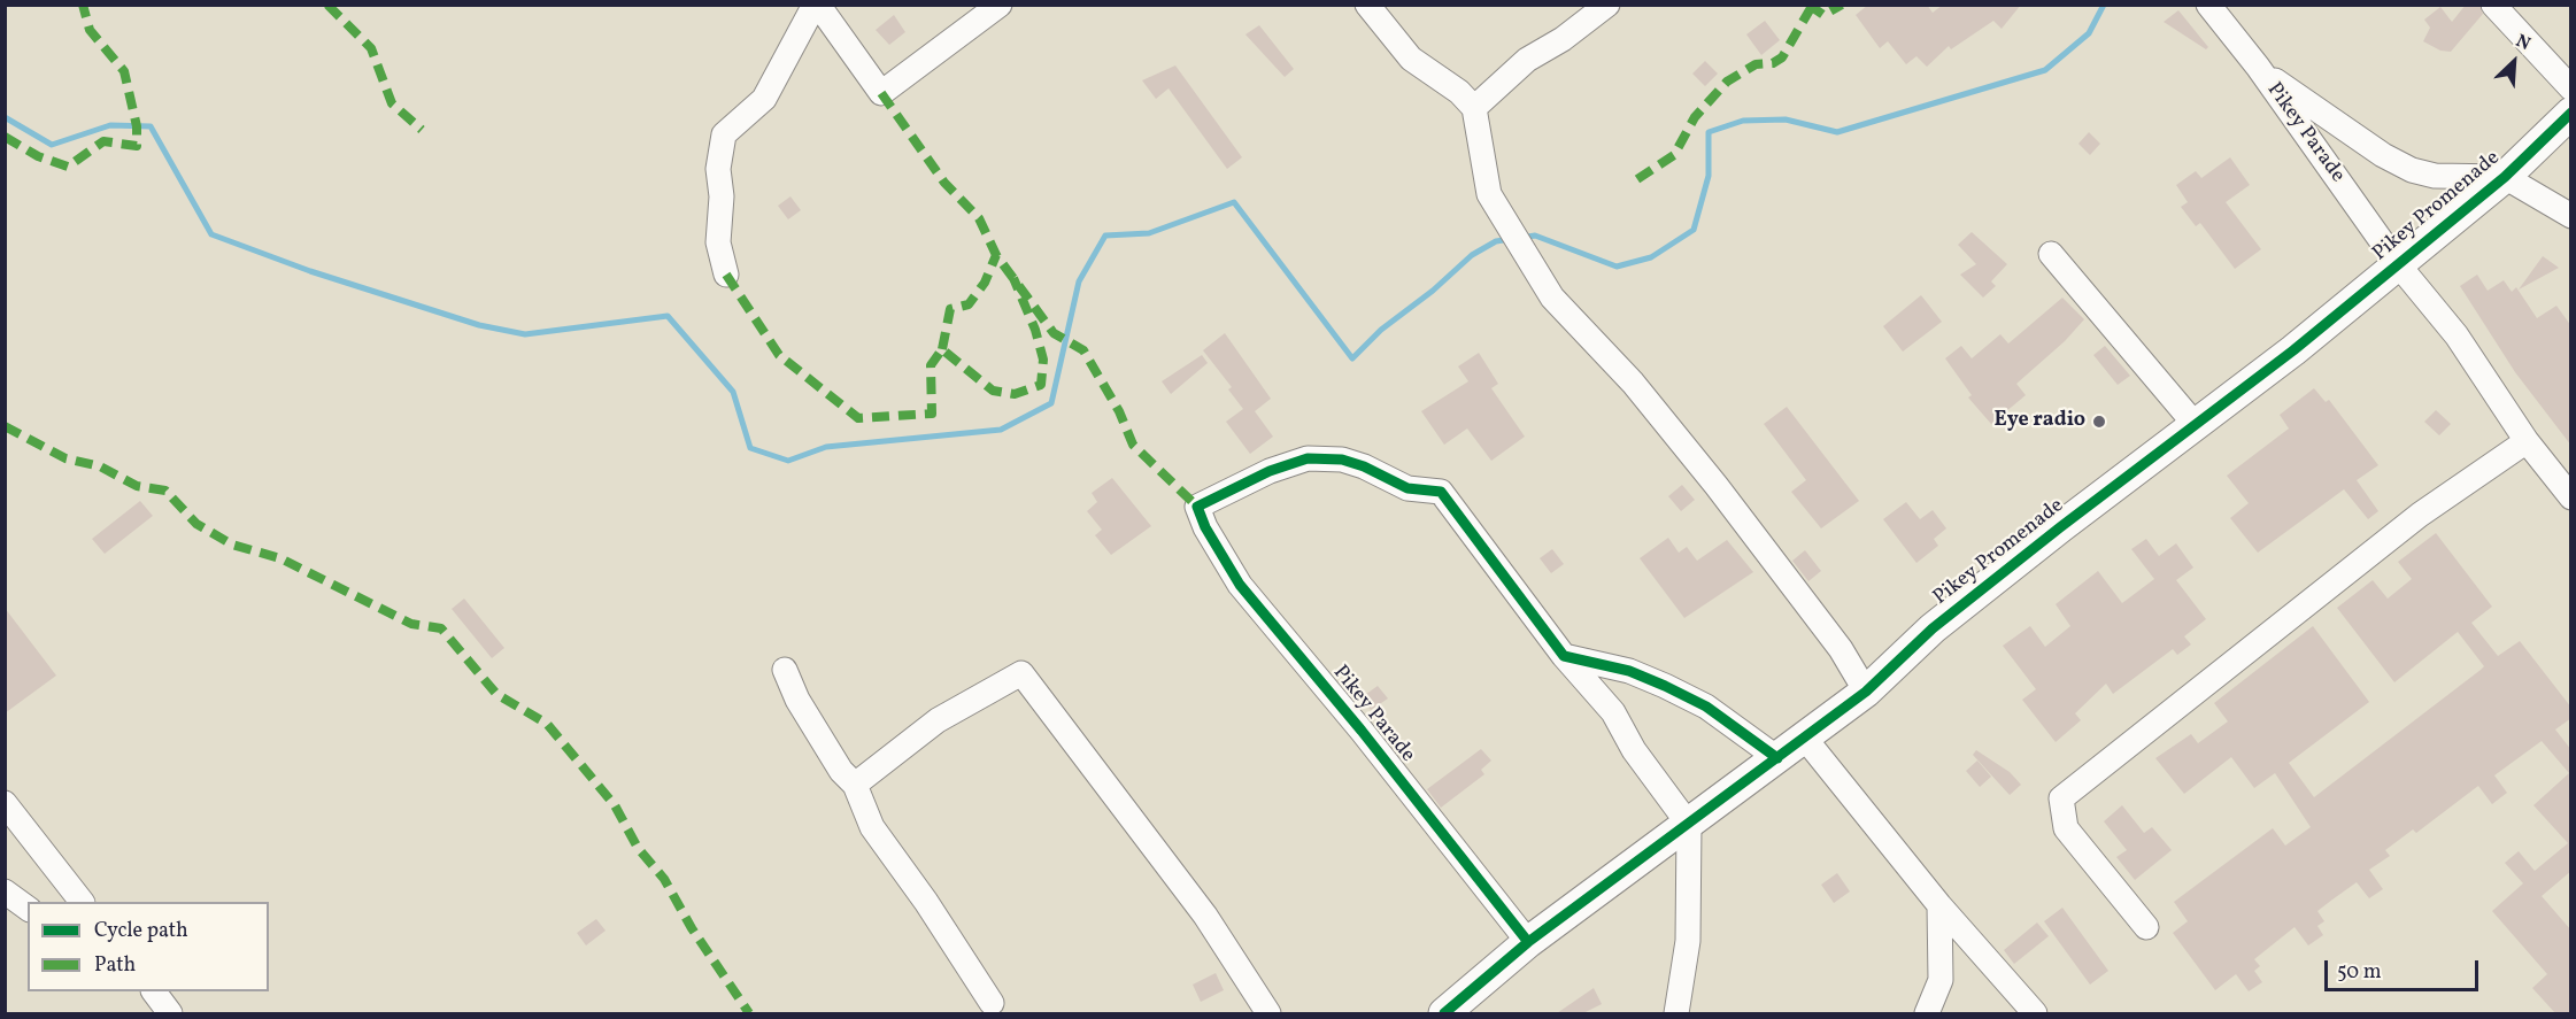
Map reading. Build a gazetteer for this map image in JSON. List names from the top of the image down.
{
  "streets": {
    "street": ["Pikey Parade", "Pikey Promenade"]
  },
  "crossings": [
    ["Pikey Parade", "Pikey Promenade"]
  ],
  "places": ["Eye radio"],
  "legend": ["Cycle path", "Path"],
  "scale_bar": "50 m",
  "north": "top right"
}
